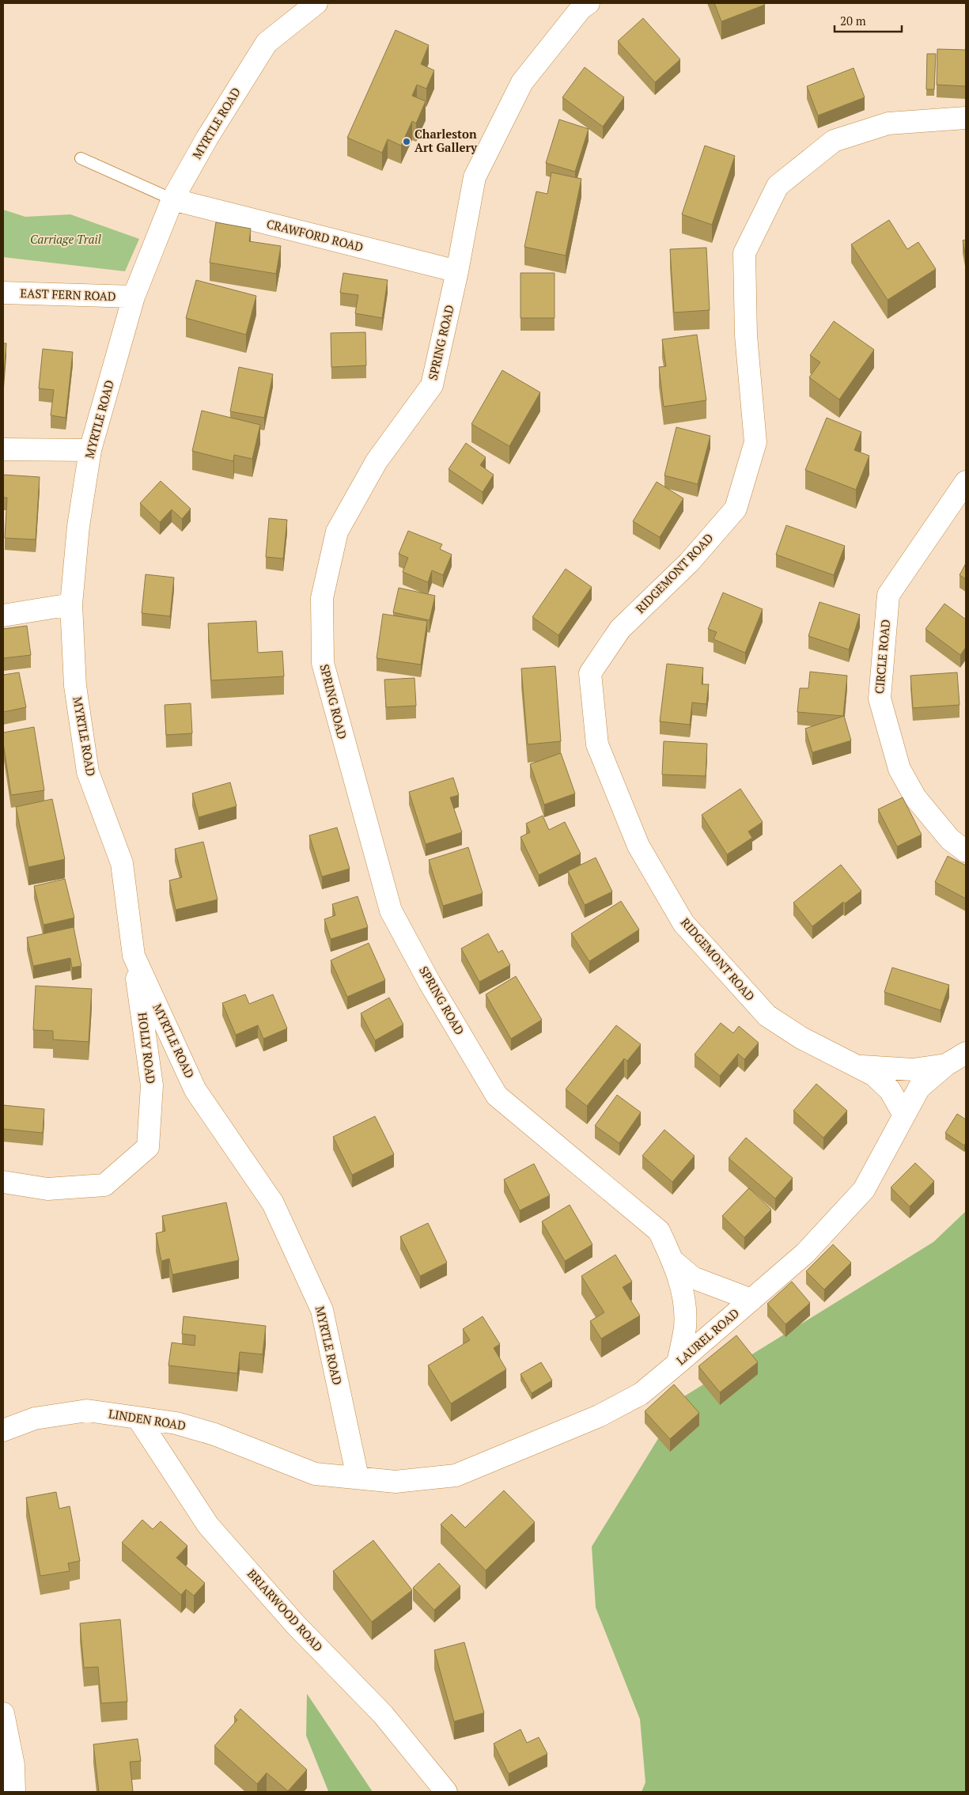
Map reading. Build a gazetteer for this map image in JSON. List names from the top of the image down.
{
  "streets": {
    "street": [
      "MYRTLE ROAD",
      "CRAWFORD ROAD",
      "EAST FERN ROAD",
      "SPRING ROAD",
      "RIDGEMONT ROAD",
      "CIRCLE ROAD",
      "HOLLY ROAD",
      "LAUREL ROAD",
      "LINDEN ROAD",
      "BRIARWOOD ROAD"
    ]
  },
  "crossings": [
    ["MYRTLE ROAD", "CRAWFORD ROAD"],
    ["MYRTLE ROAD", "EAST FERN ROAD"],
    ["MYRTLE ROAD", "HOLLY ROAD"],
    ["MYRTLE ROAD", "LAUREL ROAD"],
    ["MYRTLE ROAD", "LINDEN ROAD"],
    ["CRAWFORD ROAD", "SPRING ROAD"],
    ["SPRING ROAD", "LAUREL ROAD"],
    ["RIDGEMONT ROAD", "LAUREL ROAD"],
    ["LAUREL ROAD", "LINDEN ROAD"],
    ["LINDEN ROAD", "BRIARWOOD ROAD"]
  ],
  "parks": ["Carriage Trail"],
  "places": ["Charleston Art Gallery"],
  "scale_bar": "20 m"
}
